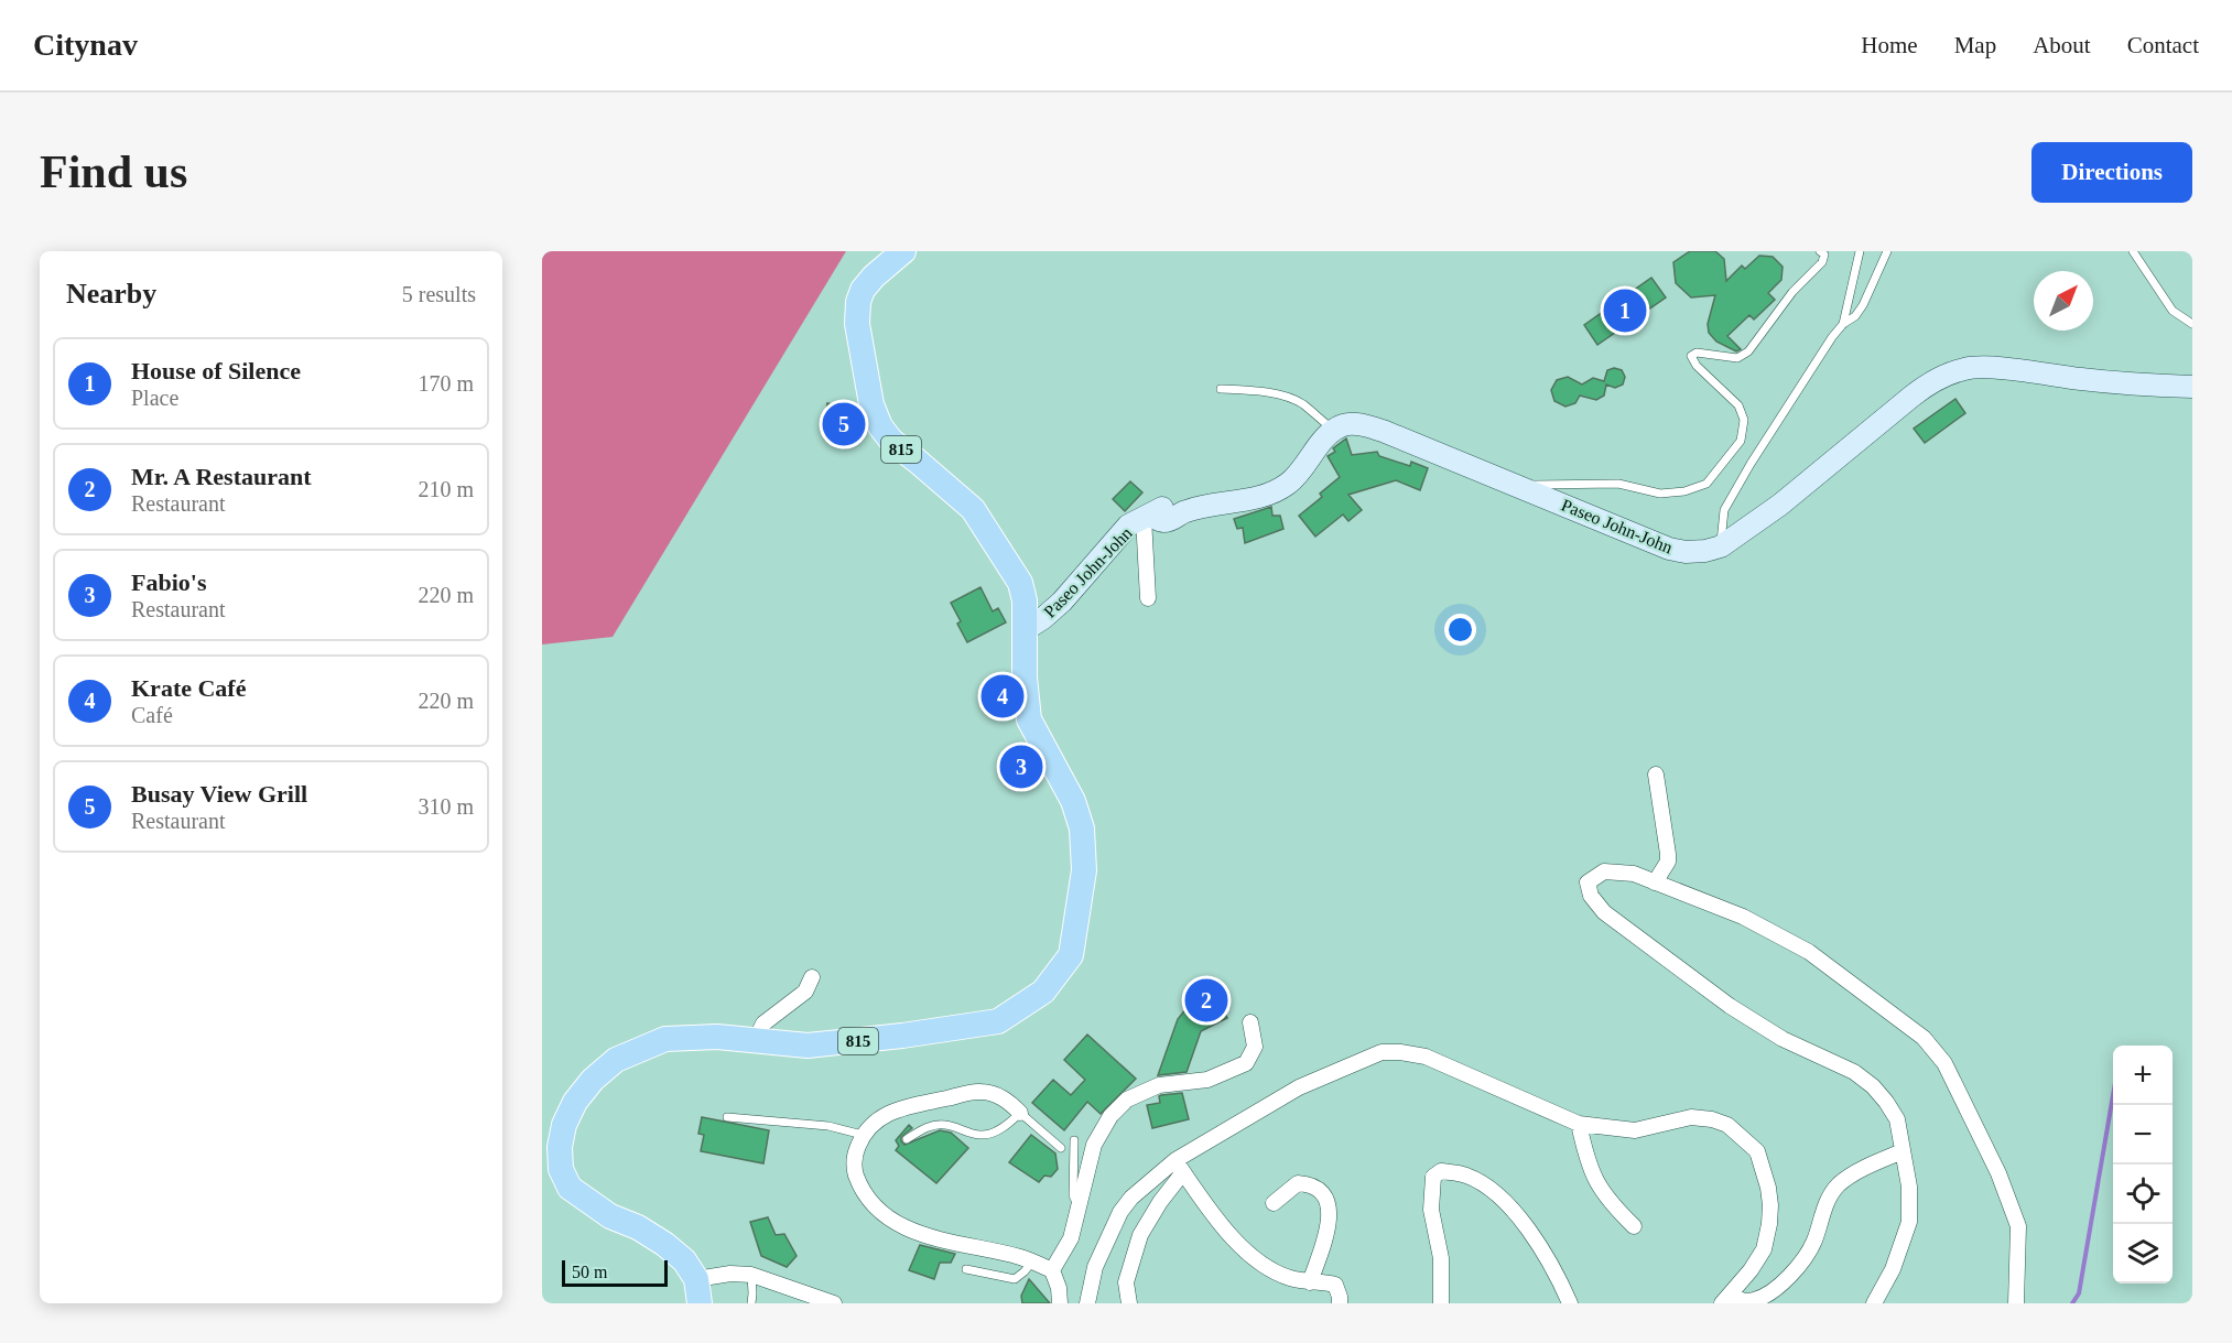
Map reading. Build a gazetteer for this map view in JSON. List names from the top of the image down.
{
  "streets": {
    "main road": ["815"],
    "street": ["Paseo John-John"]
  },
  "crossings": [
    ["815", "Paseo John-John"]
  ],
  "scale_bar": "50 m",
  "north": "top right",
  "page": {
    "header": "Citynav",
    "nav": [
      "Home",
      "Map",
      "About",
      "Contact"
    ],
    "buttons": "Directions",
    "title": "Find us",
    "heading": ["Nearby", "5 results"],
    "pins": [
      "1",
      "5",
      "4",
      "3",
      "2"
    ],
    "list": [
      {
        "mark": "1",
        "name": "House of Silence",
        "note": "Place",
        "value": "170 m"
      },
      {
        "mark": "2",
        "name": "Mr. A Restaurant",
        "note": "Restaurant",
        "value": "210 m"
      },
      {
        "mark": "3",
        "name": "Fabio's",
        "note": "Restaurant",
        "value": "220 m"
      },
      {
        "mark": "4",
        "name": "Krate Café",
        "note": "Café",
        "value": "220 m"
      },
      {
        "mark": "5",
        "name": "Busay View Grill",
        "note": "Restaurant",
        "value": "310 m"
      }
    ],
    "map_buttons": ["+", "−"],
    "scale": "50 m"
  }
}
